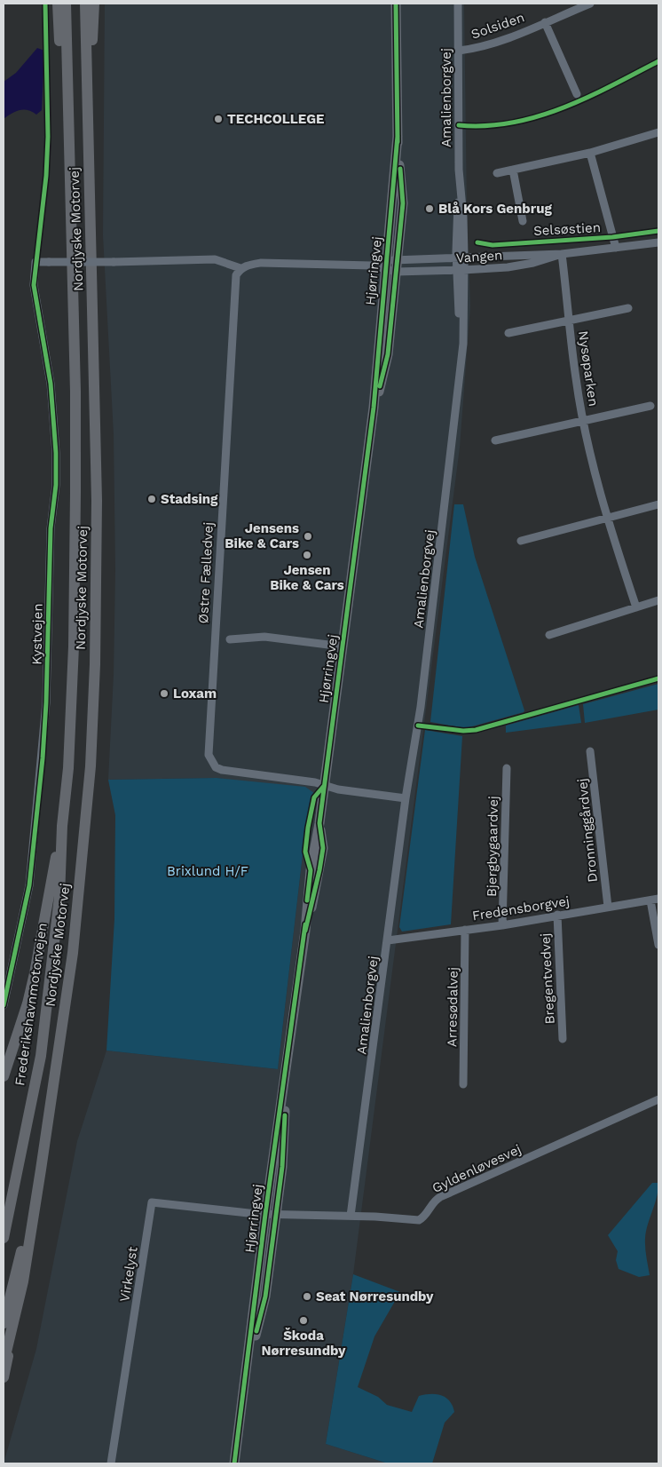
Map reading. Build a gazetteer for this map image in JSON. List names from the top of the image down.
{
  "streets": {
    "highway": ["Nordjyske Motorvej", "Frederikshavnmotorvejen"],
    "main road": ["Hjørringvej"],
    "street": [
      "Solsiden",
      "Amalienborgvej",
      "Vangen",
      "Nysøparken",
      "Østre Fælledvej",
      "Kystvejen",
      "Dronninggårdvej",
      "Bjergbygaardvej",
      "Fredensborgvej",
      "Bregentvedvej",
      "Arresødalvej",
      "Gyldenløvesvej",
      "Virkelyst"
    ],
    "cycle path": ["Selsøstien"]
  },
  "crossings": [
    ["Solsiden", "Amalienborgvej"],
    ["Amalienborgvej", "Vangen"],
    ["Amalienborgvej", "Fredensborgvej"],
    ["Amalienborgvej", "Gyldenløvesvej"],
    ["Nordjyske Motorvej", "Frederikshavnmotorvejen"],
    ["Vangen", "Hjørringvej"],
    ["Vangen", "Nysøparken"],
    ["Hjørringvej", "Østre Fælledvej"],
    ["Hjørringvej", "Gyldenløvesvej"],
    ["Hjørringvej", "Virkelyst"],
    ["Østre Fælledvej", "Kystvejen"],
    ["Dronninggårdvej", "Fredensborgvej"],
    ["Bjergbygaardvej", "Fredensborgvej"],
    ["Fredensborgvej", "Bregentvedvej"],
    ["Fredensborgvej", "Arresødalvej"]
  ],
  "parks": ["Brixlund H/F"],
  "places": [
    "TECHCOLLEGE",
    "Blå Kors Genbrug",
    "Stadsing",
    "Jensens Bike & Cars",
    "Jensen Bike & Cars",
    "Loxam",
    "Seat Nørresundby",
    "Škoda Nørresundby"
  ]
}
